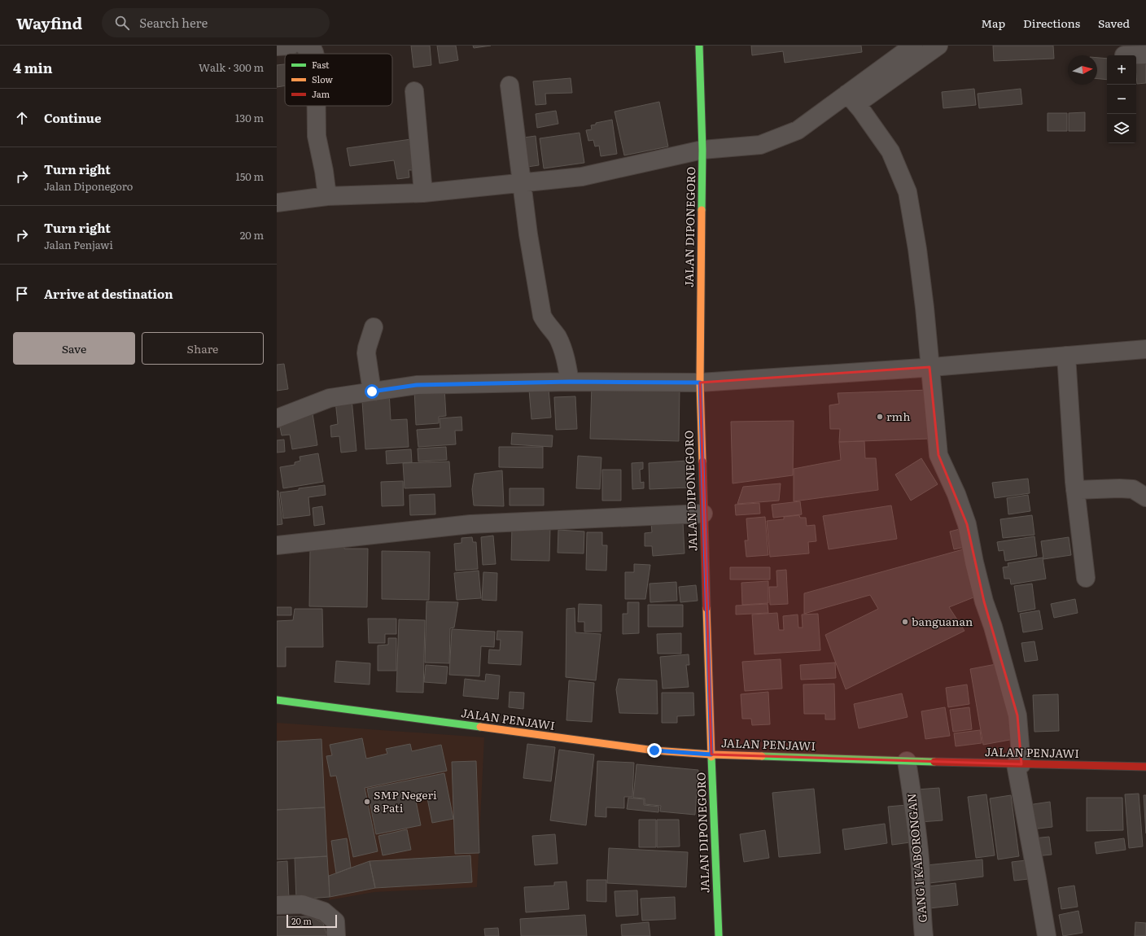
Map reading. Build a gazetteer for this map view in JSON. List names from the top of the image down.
{
  "streets": {
    "main road": ["JALAN DIPONEGORO", "JALAN PENJAWI"],
    "street": ["GANG I KABORONGAN"]
  },
  "crossings": [
    ["JALAN DIPONEGORO", "JALAN PENJAWI"],
    ["JALAN PENJAWI", "GANG I KABORONGAN"]
  ],
  "places": ["rmh", "banguanan", "SMP Negeri 8 Pati"],
  "legend": ["Fast", "Slow", "Jam"],
  "scale_bar": "20 m",
  "north": "right",
  "page": {
    "header": "Wayfind",
    "search": "Search here",
    "nav": ["Map", "Directions", "Saved"],
    "heading": ["4 min", "Walk · 300 m"],
    "map_buttons": ["+", "−"],
    "list": [
      ["Continue", "130 m"],
      ["Turn right", "Jalan Diponegoro", "150 m"],
      ["Turn right", "Jalan Penjawi", "20 m"],
      "Arrive at destination"
    ],
    "buttons": ["Save", "Share"],
    "scale": "20 m"
  }
}
